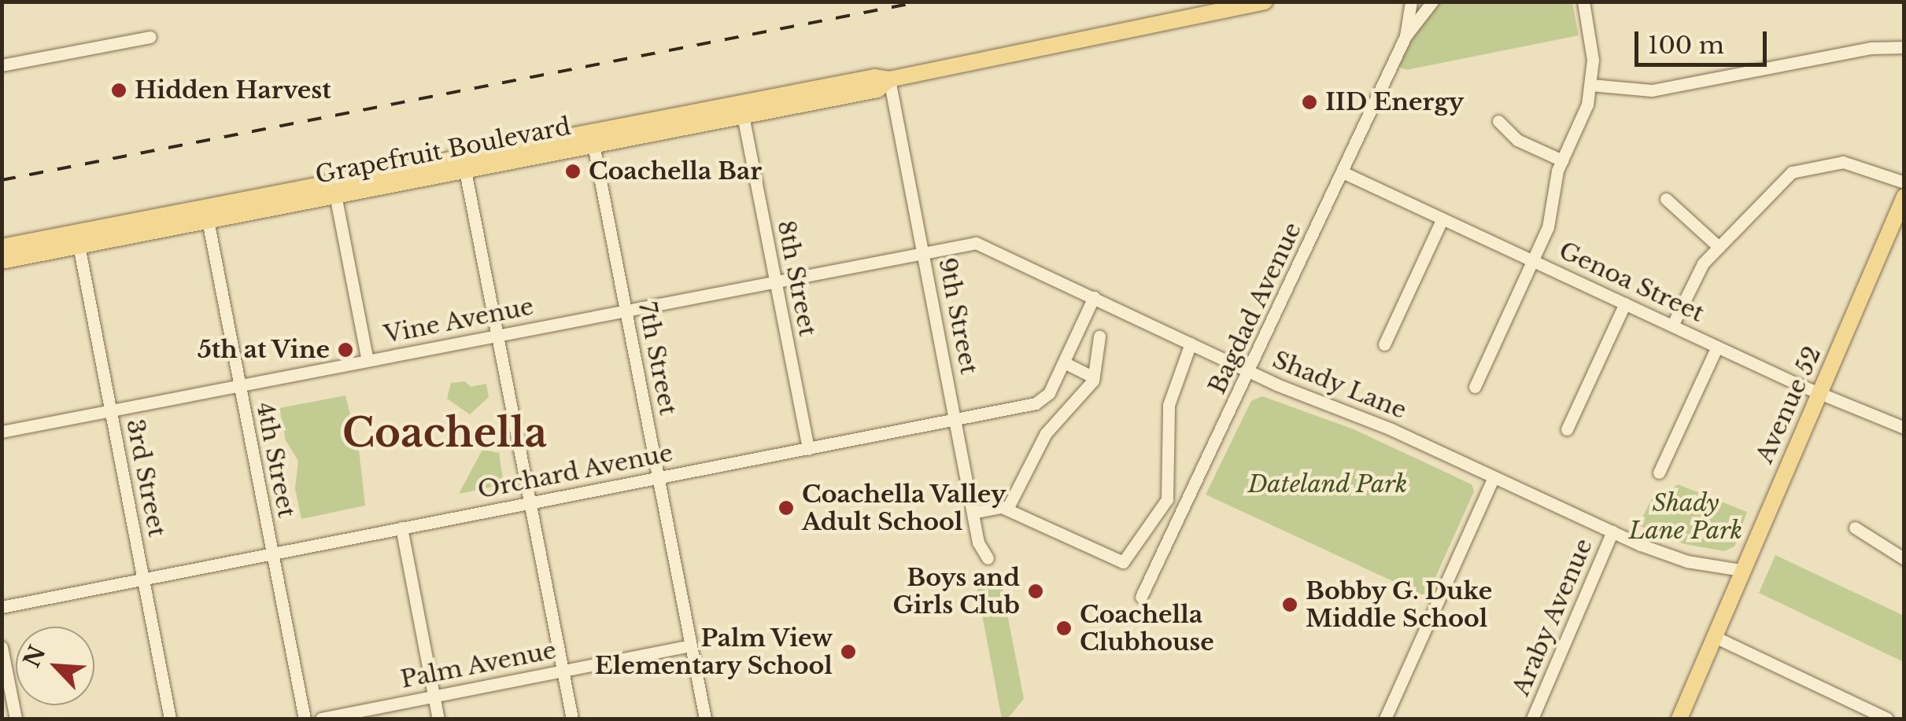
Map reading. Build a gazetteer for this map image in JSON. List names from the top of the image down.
{
  "streets": {
    "main road": ["Grapefruit Boulevard", "Avenue 52"],
    "street": [
      "8th Street",
      "Genoa Street",
      "Bagdad Avenue",
      "9th Street",
      "Vine Avenue",
      "7th Street",
      "Shady Lane",
      "4th Street",
      "Orchard Avenue",
      "3rd Street",
      "Araby Avenue",
      "Palm Avenue"
    ]
  },
  "crossings": [
    ["Grapefruit Boulevard", "8th Street"],
    ["Grapefruit Boulevard", "9th Street"],
    ["Grapefruit Boulevard", "7th Street"],
    ["Grapefruit Boulevard", "4th Street"],
    ["Grapefruit Boulevard", "3rd Street"],
    ["8th Street", "Vine Avenue"],
    ["8th Street", "Orchard Avenue"],
    ["Genoa Street", "Bagdad Avenue"],
    ["Genoa Street", "Avenue 52"],
    ["Bagdad Avenue", "Shady Lane"],
    ["9th Street", "Vine Avenue"],
    ["9th Street", "Shady Lane"],
    ["9th Street", "Orchard Avenue"],
    ["Vine Avenue", "7th Street"],
    ["Vine Avenue", "Shady Lane"],
    ["Vine Avenue", "4th Street"],
    ["Vine Avenue", "3rd Street"],
    ["7th Street", "Orchard Avenue"],
    ["7th Street", "Palm Avenue"],
    ["Shady Lane", "Avenue 52"],
    ["Shady Lane", "Orchard Avenue"],
    ["Shady Lane", "Araby Avenue"],
    ["4th Street", "Orchard Avenue"],
    ["Orchard Avenue", "3rd Street"]
  ],
  "districts": ["Coachella"],
  "parks": ["Dateland Park", "Shady Lane Park"],
  "places": [
    "Hidden Harvest",
    "IID Energy",
    "Coachella Bar",
    "5th at Vine",
    "Coachella Valley Adult School",
    "Boys and Girls Club",
    "Bobby G. Duke Middle School",
    "Coachella Clubhouse",
    "Palm View Elementary School"
  ],
  "scale_bar": "100 m",
  "north": "top left"
}
